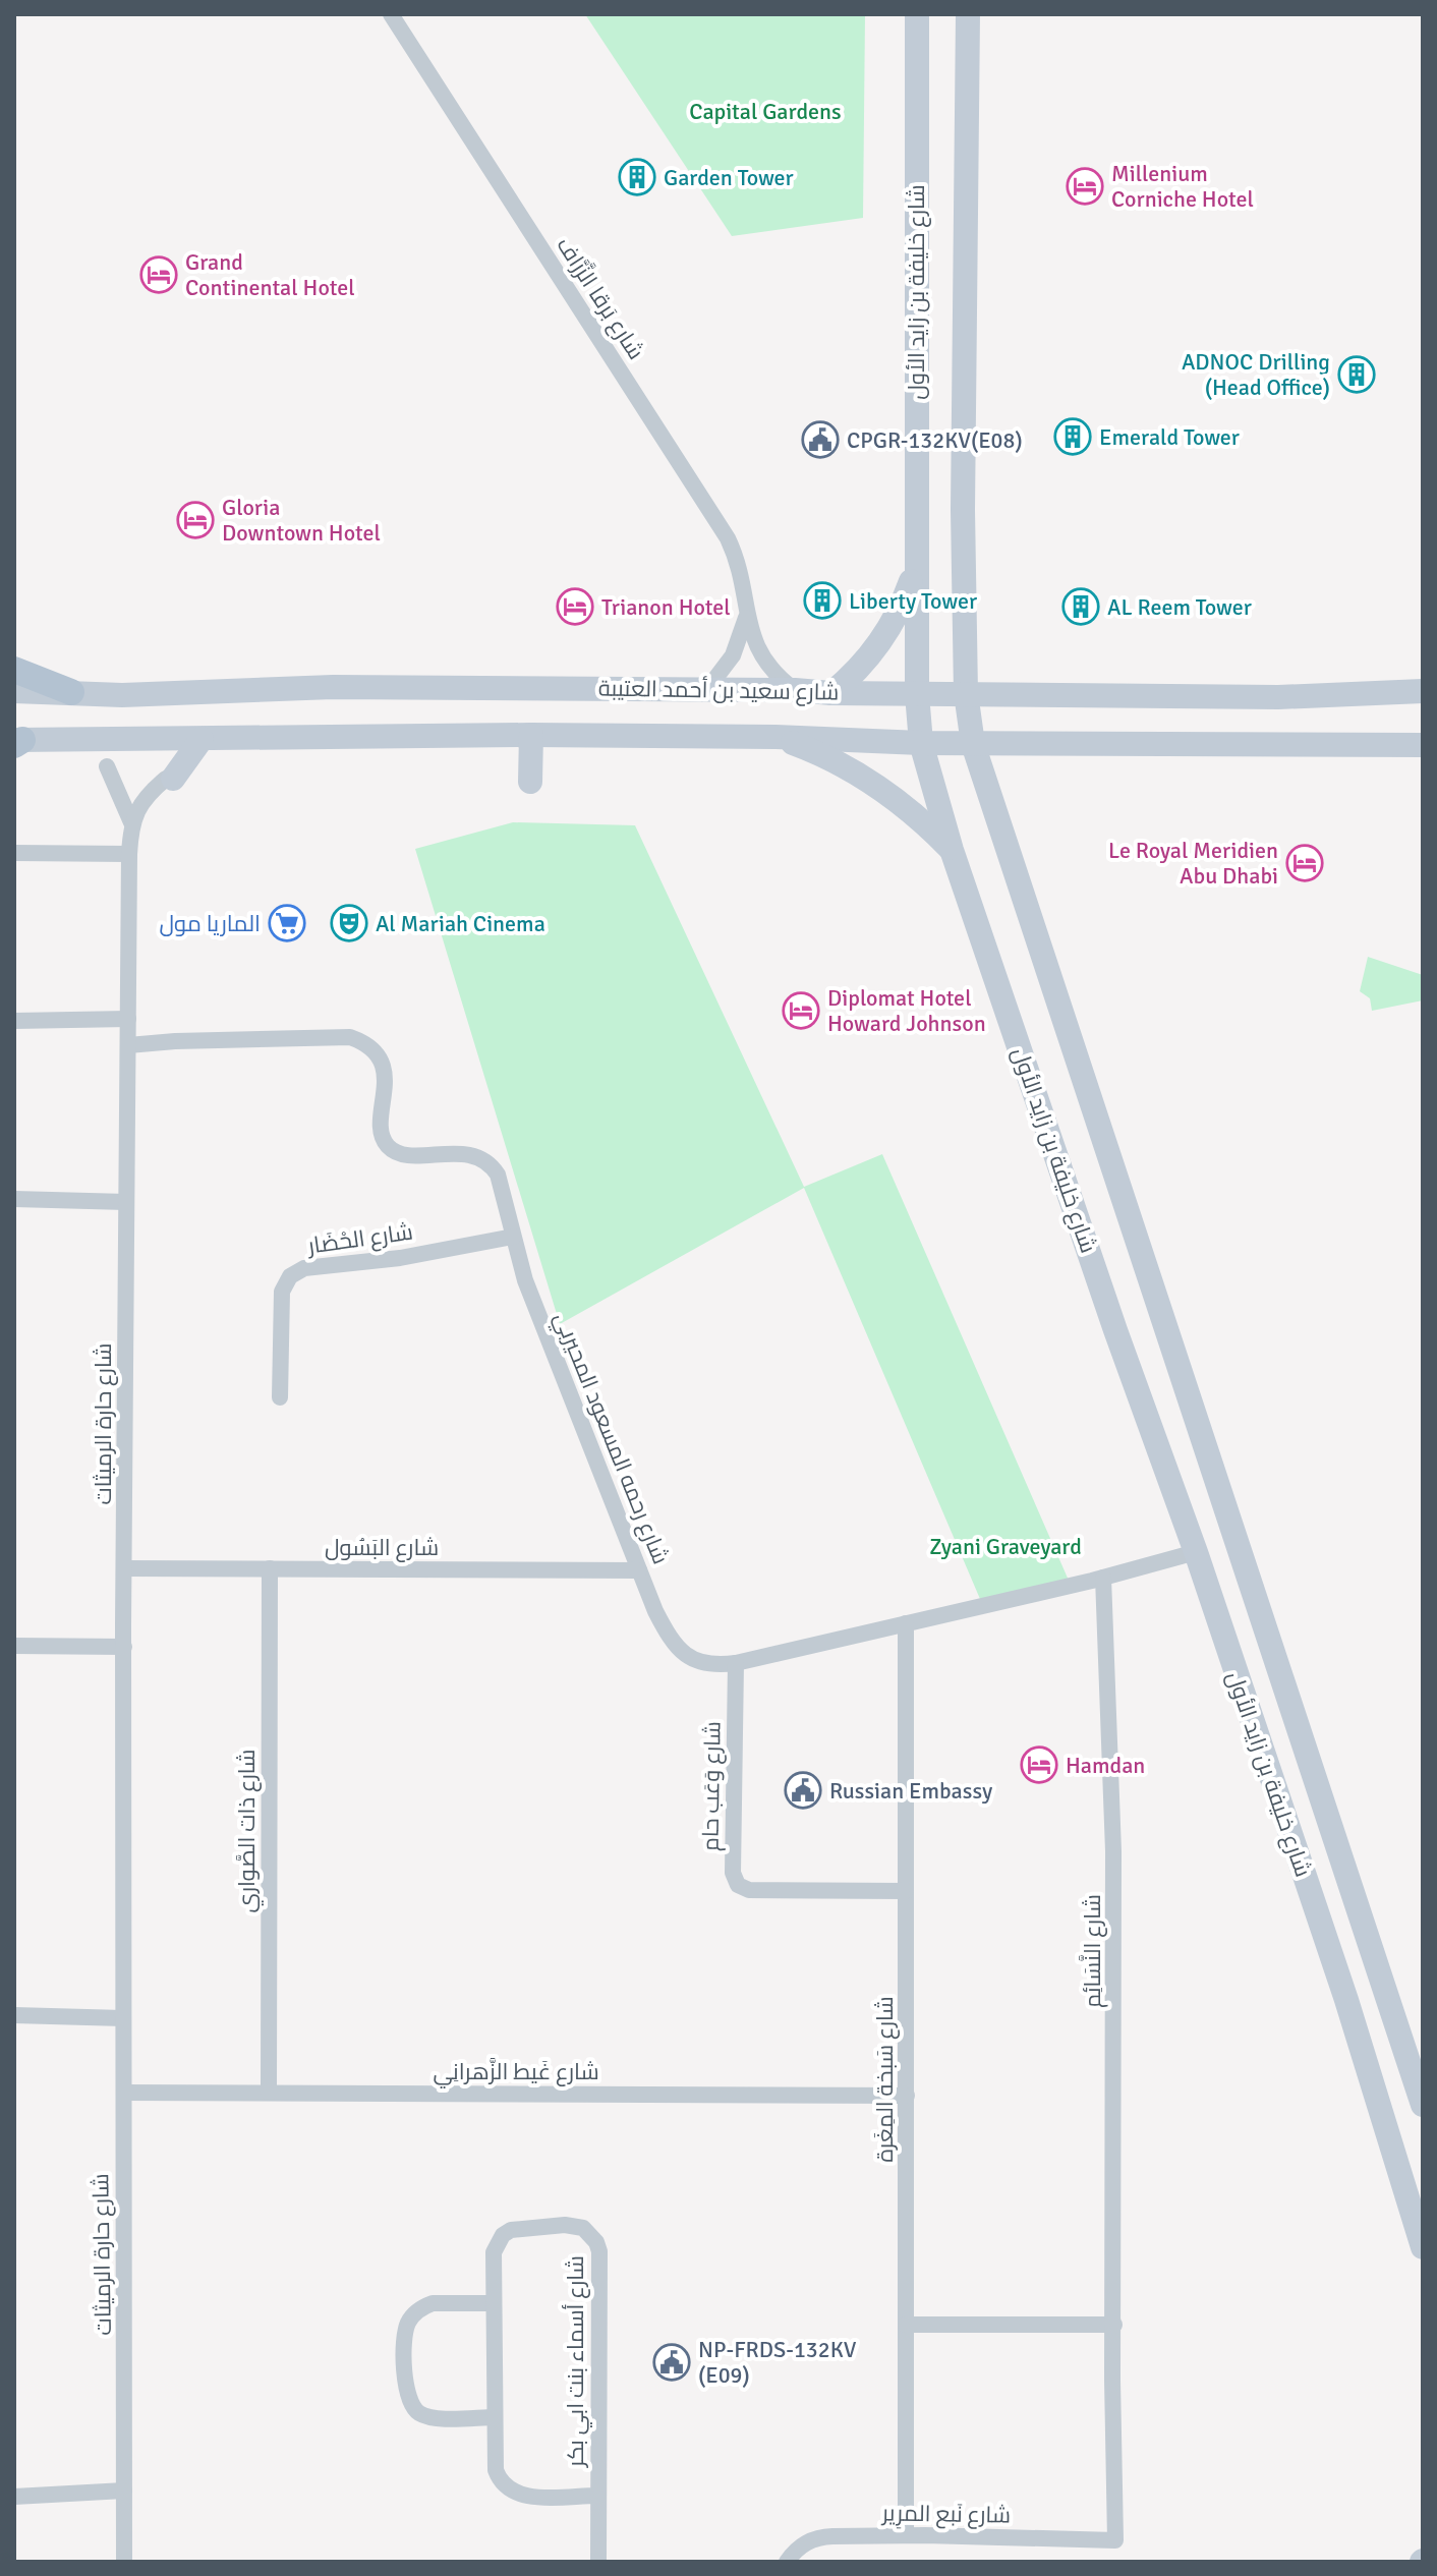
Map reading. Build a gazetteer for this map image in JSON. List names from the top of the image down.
{
  "streets": {
    "main road": ["شارع خليفة بن زايد الأول", "شارع سعيد بن أحمد العتيبة"],
    "street": [
      "شارع بَرقا الزَّرَّاف",
      "شارع الحْضَار",
      "شارع حارة الرميثات",
      "شارع رحمه المسعود المحيربي",
      "شارع البَسُول",
      "شارع وَعَب حام",
      "شارع ذات الصَّواري",
      "شارع النَّسَائِم",
      "شارع غَيط الزَّهرانِي",
      "شارع سَبخة المِغَرة",
      "شارع أسماء بنت ابي بكر",
      "شارع نَبع المرِير"
    ]
  },
  "crossings": [
    ["شارع خليفة بن زايد الأول", "شارع سعيد بن أحمد العتيبة"],
    ["شارع خليفة بن زايد الأول", "شارع رحمه المسعود المحيربي"],
    ["شارع بَرقا الزَّرَّاف", "شارع سعيد بن أحمد العتيبة"],
    ["شارع الحْضَار", "شارع رحمه المسعود المحيربي"],
    ["شارع حارة الرميثات", "شارع رحمه المسعود المحيربي"],
    ["شارع حارة الرميثات", "شارع البَسُول"],
    ["شارع حارة الرميثات", "شارع غَيط الزَّهرانِي"],
    ["شارع رحمه المسعود المحيربي", "شارع البَسُول"],
    ["شارع رحمه المسعود المحيربي", "شارع وَعَب حام"],
    ["شارع رحمه المسعود المحيربي", "شارع النَّسَائِم"],
    ["شارع رحمه المسعود المحيربي", "شارع سَبخة المِغَرة"],
    ["شارع البَسُول", "شارع ذات الصَّواري"],
    ["شارع وَعَب حام", "شارع سَبخة المِغَرة"],
    ["شارع ذات الصَّواري", "شارع غَيط الزَّهرانِي"],
    ["شارع النَّسَائِم", "شارع نَبع المرِير"],
    ["شارع غَيط الزَّهرانِي", "شارع سَبخة المِغَرة"],
    ["شارع سَبخة المِغَرة", "شارع نَبع المرِير"]
  ],
  "parks": ["Capital Gardens", "Zyani Graveyard"],
  "places": {
    "building": [
      "Garden Tower",
      "ADNOC Drilling (Head Office)",
      "Emerald Tower",
      "Liberty Tower",
      "AL Reem Tower"
    ],
    "hotel": [
      "Millenium Corniche Hotel",
      "Grand Continental Hotel",
      "Gloria Downtown Hotel",
      "Trianon Hotel",
      "Le Royal Meridien Abu Dhabi",
      "Diplomat Hotel Howard Johnson",
      "Hamdan"
    ],
    "public building": ["CPGR-132KV(E08)", "Russian Embassy", "NP-FRDS-132KV (E09)"],
    "supermarket": ["الماريا مول"],
    "theatre": ["Al Mariah Cinema"]
  }
}
